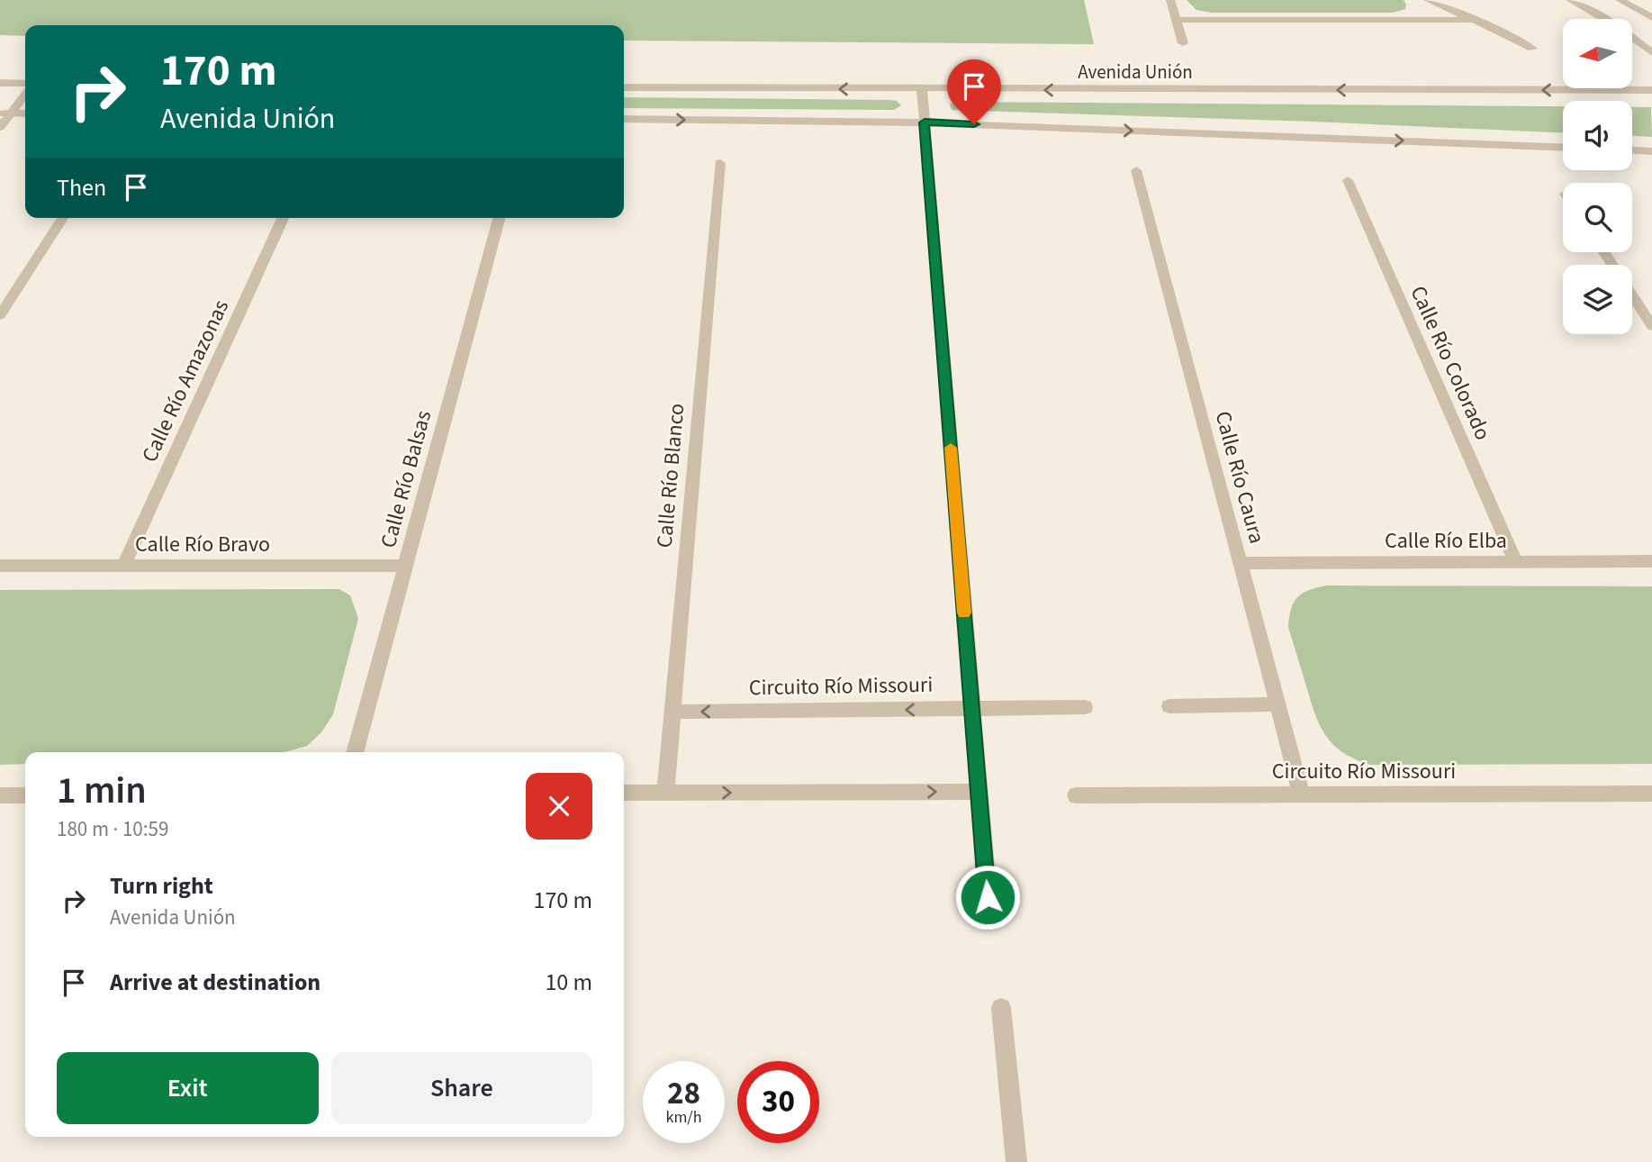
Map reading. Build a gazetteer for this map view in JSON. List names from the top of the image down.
{
  "streets": {
    "street": [
      "Avenida Unión",
      "Calle Río Colorado",
      "Calle Río Amazonas",
      "Calle Río Blanco",
      "Calle Río Caura",
      "Calle Río Balsas",
      "Calle Río Elba",
      "Calle Río Bravo",
      "Circuito Río Missouri"
    ]
  },
  "crossings": [
    ["Calle Río Colorado", "Calle Río Elba"],
    ["Calle Río Amazonas", "Calle Río Bravo"],
    ["Calle Río Blanco", "Circuito Río Missouri"],
    ["Calle Río Caura", "Calle Río Elba"],
    ["Calle Río Caura", "Circuito Río Missouri"],
    ["Calle Río Balsas", "Calle Río Bravo"]
  ],
  "north": "left",
  "page": {
    "turn": ["170 m", "Avenida Unión"],
    "then": "Then",
    "heading": ["1 min", "180 m · 10:59"],
    "list": [
      {
        "name": "Turn right",
        "note": "Avenida Unión",
        "value": "170 m"
      },
      {
        "name": "Arrive at destination",
        "value": "10 m"
      }
    ],
    "buttons": ["Exit", "Share"],
    "speed": "28 km/h",
    "limit": "30"
  }
}
